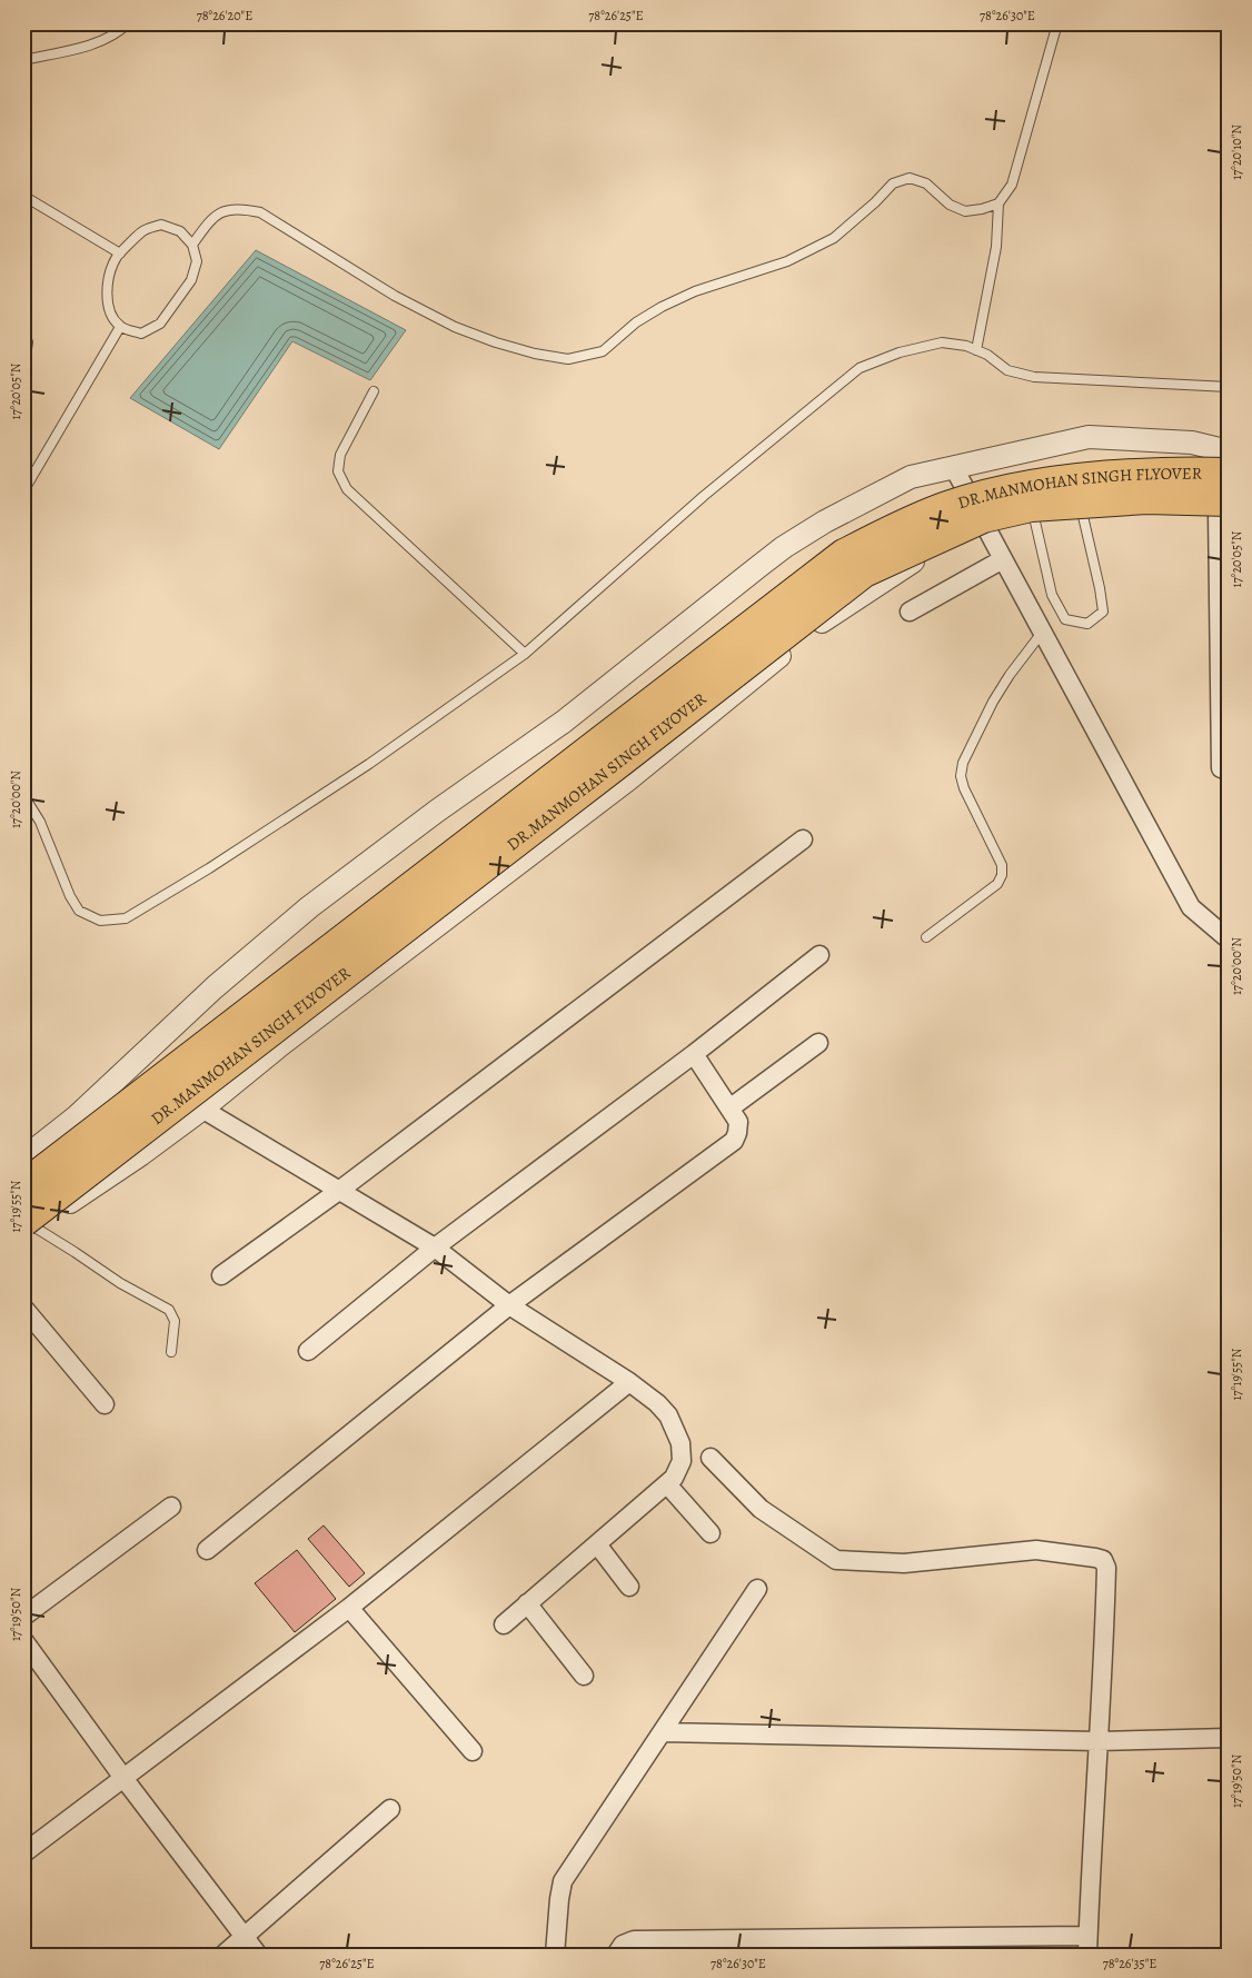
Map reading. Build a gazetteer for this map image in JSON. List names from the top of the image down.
{
  "streets": {
    "highway": ["DR.MANMOHAN SINGH FLYOVER"]
  },
  "coordinates": [
    "78°26'20\"E",
    "78°26'25\"E",
    "78°26'30\"E",
    "17°20'10\"N",
    "17°20'05\"N",
    "17°20'00\"N",
    "17°19'55\"N",
    "17°19'50\"N",
    "78°26'35\"E"
  ]
}
